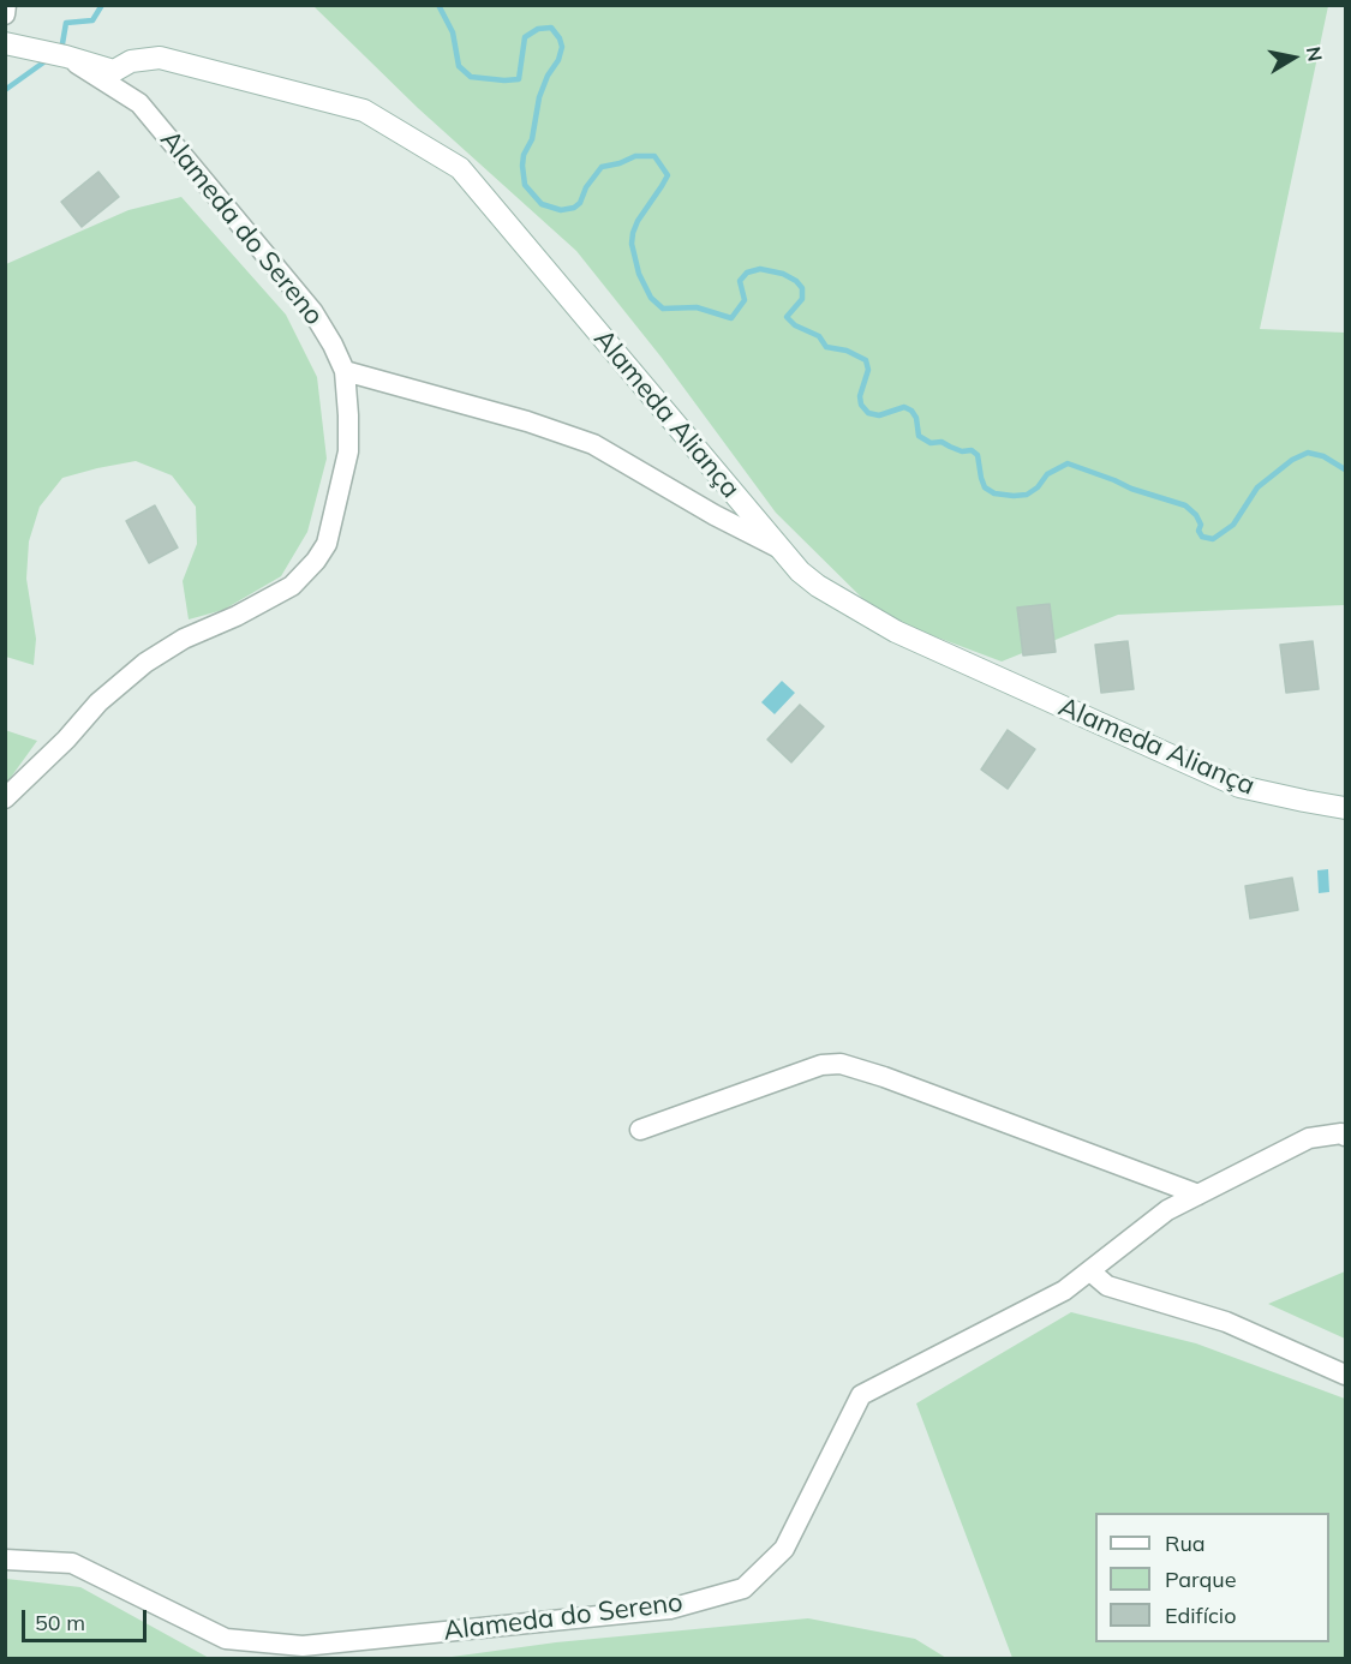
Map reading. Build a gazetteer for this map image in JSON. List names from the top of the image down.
{
  "streets": {
    "street": ["Alameda do Sereno", "Alameda Aliança"]
  },
  "crossings": [
    ["Alameda do Sereno", "Alameda Aliança"]
  ],
  "legend": ["Rua", "Parque", "Edifício"],
  "scale_bar": "50 m",
  "north": "right"
}
